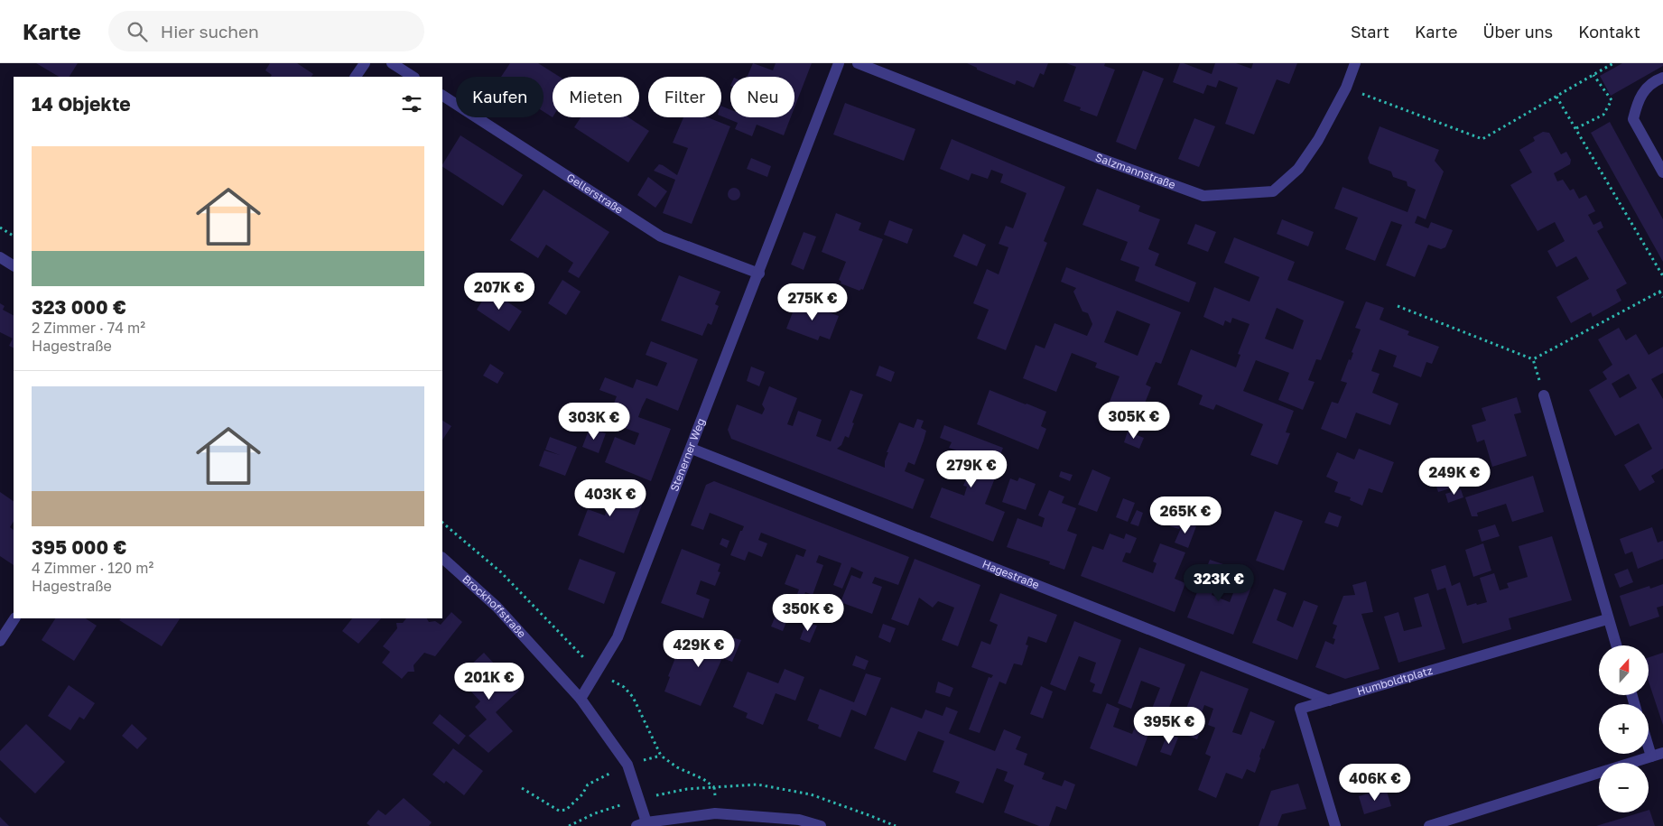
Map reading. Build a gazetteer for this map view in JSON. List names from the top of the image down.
{
  "streets": {
    "street": [
      "Salzmannstraße",
      "Gellerstraße",
      "Stenerner Weg",
      "Hagestraße",
      "Brockhoffstraße",
      "Humboldtplatz"
    ]
  },
  "crossings": [
    ["Gellerstraße", "Stenerner Weg"],
    ["Stenerner Weg", "Hagestraße"],
    ["Stenerner Weg", "Brockhoffstraße"],
    ["Hagestraße", "Humboldtplatz"]
  ],
  "north": "top",
  "page": {
    "header": "Karte",
    "search": "Hier suchen",
    "nav": [
      "Start",
      "Karte",
      "Über uns",
      "Kontakt"
    ],
    "chip": [
      "Kaufen",
      "Mieten",
      "Filter",
      "Neu"
    ],
    "heading": "14 Objekte",
    "list": [
      {
        "name": "323 000 €",
        "note": "2 Zimmer · 74 m² · Hagestraße"
      },
      {
        "name": "395 000 €",
        "note": "4 Zimmer · 120 m² · Hagestraße"
      }
    ],
    "price": [
      "207K €",
      "275K €",
      "305K €",
      "303K €",
      "279K €",
      "249K €",
      "403K €",
      "265K €",
      "323K €",
      "350K €",
      "429K €",
      "201K €",
      "395K €",
      "406K €"
    ],
    "map_buttons": ["+", "−"]
  }
}
